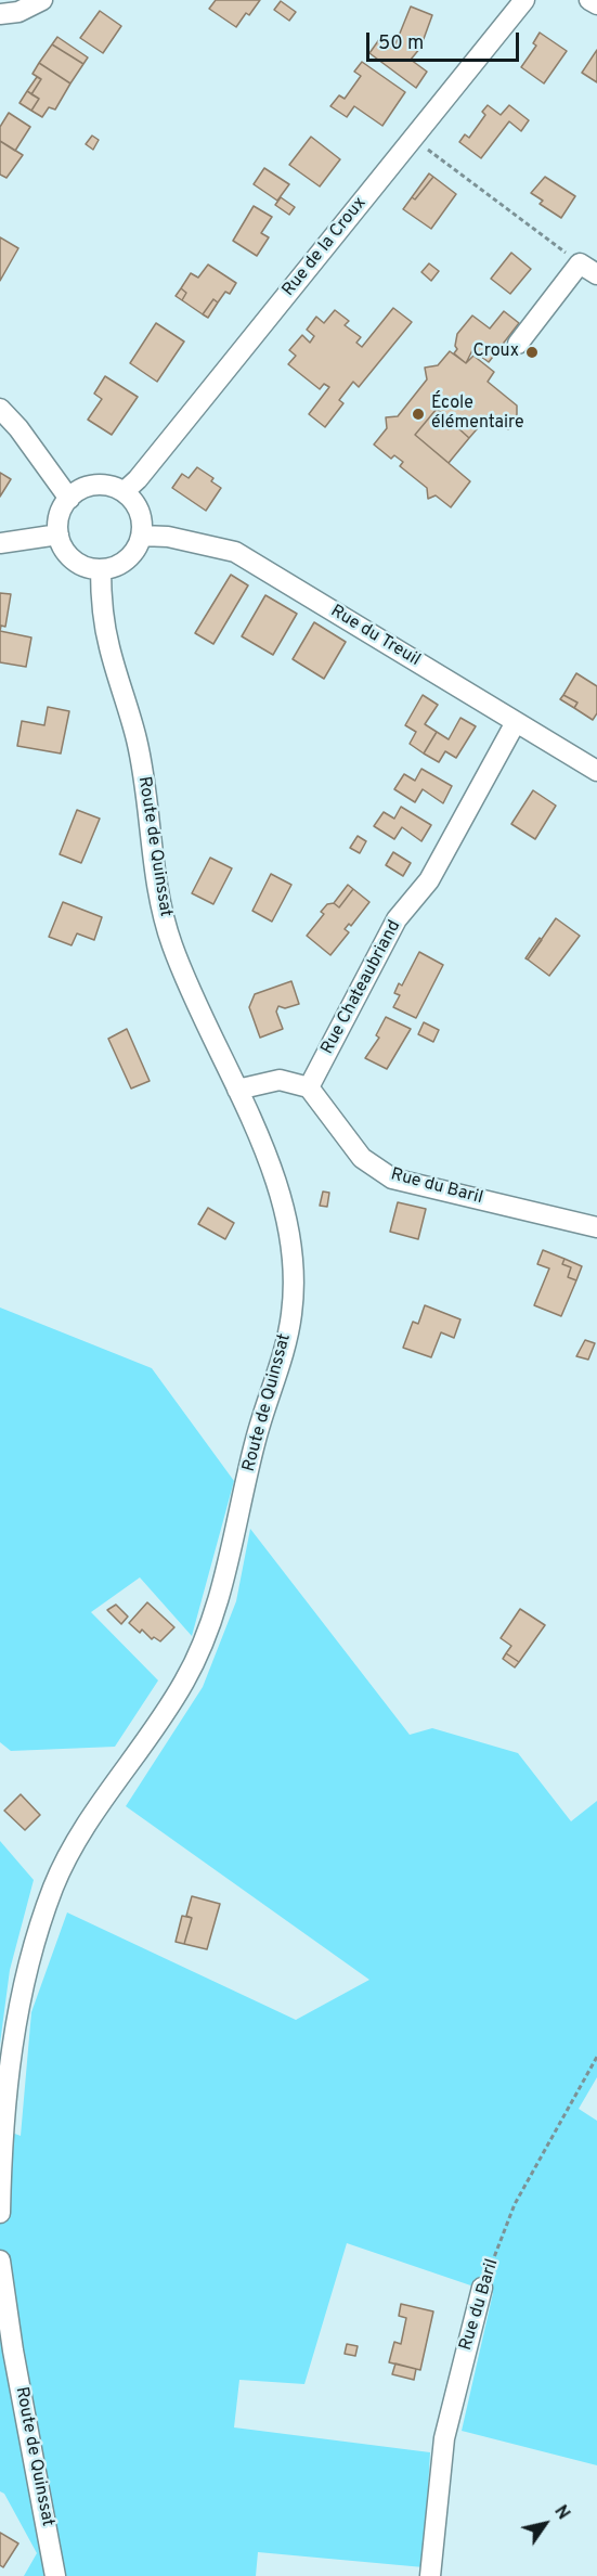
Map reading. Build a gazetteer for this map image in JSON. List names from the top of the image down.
{
  "streets": {
    "street": [
      "Rue de la Croux",
      "Rue du Treuil",
      "Route de Quinssat",
      "Rue Chateaubriand",
      "Rue du Baril"
    ]
  },
  "crossings": [
    ["Rue de la Croux", "Rue du Treuil"],
    ["Rue de la Croux", "Route de Quinssat"],
    ["Rue du Treuil", "Route de Quinssat"],
    ["Rue du Treuil", "Rue Chateaubriand"],
    ["Rue Chateaubriand", "Rue du Baril"]
  ],
  "places": ["Croux", "École élémentaire"],
  "scale_bar": "50 m",
  "north": "top right"
}
